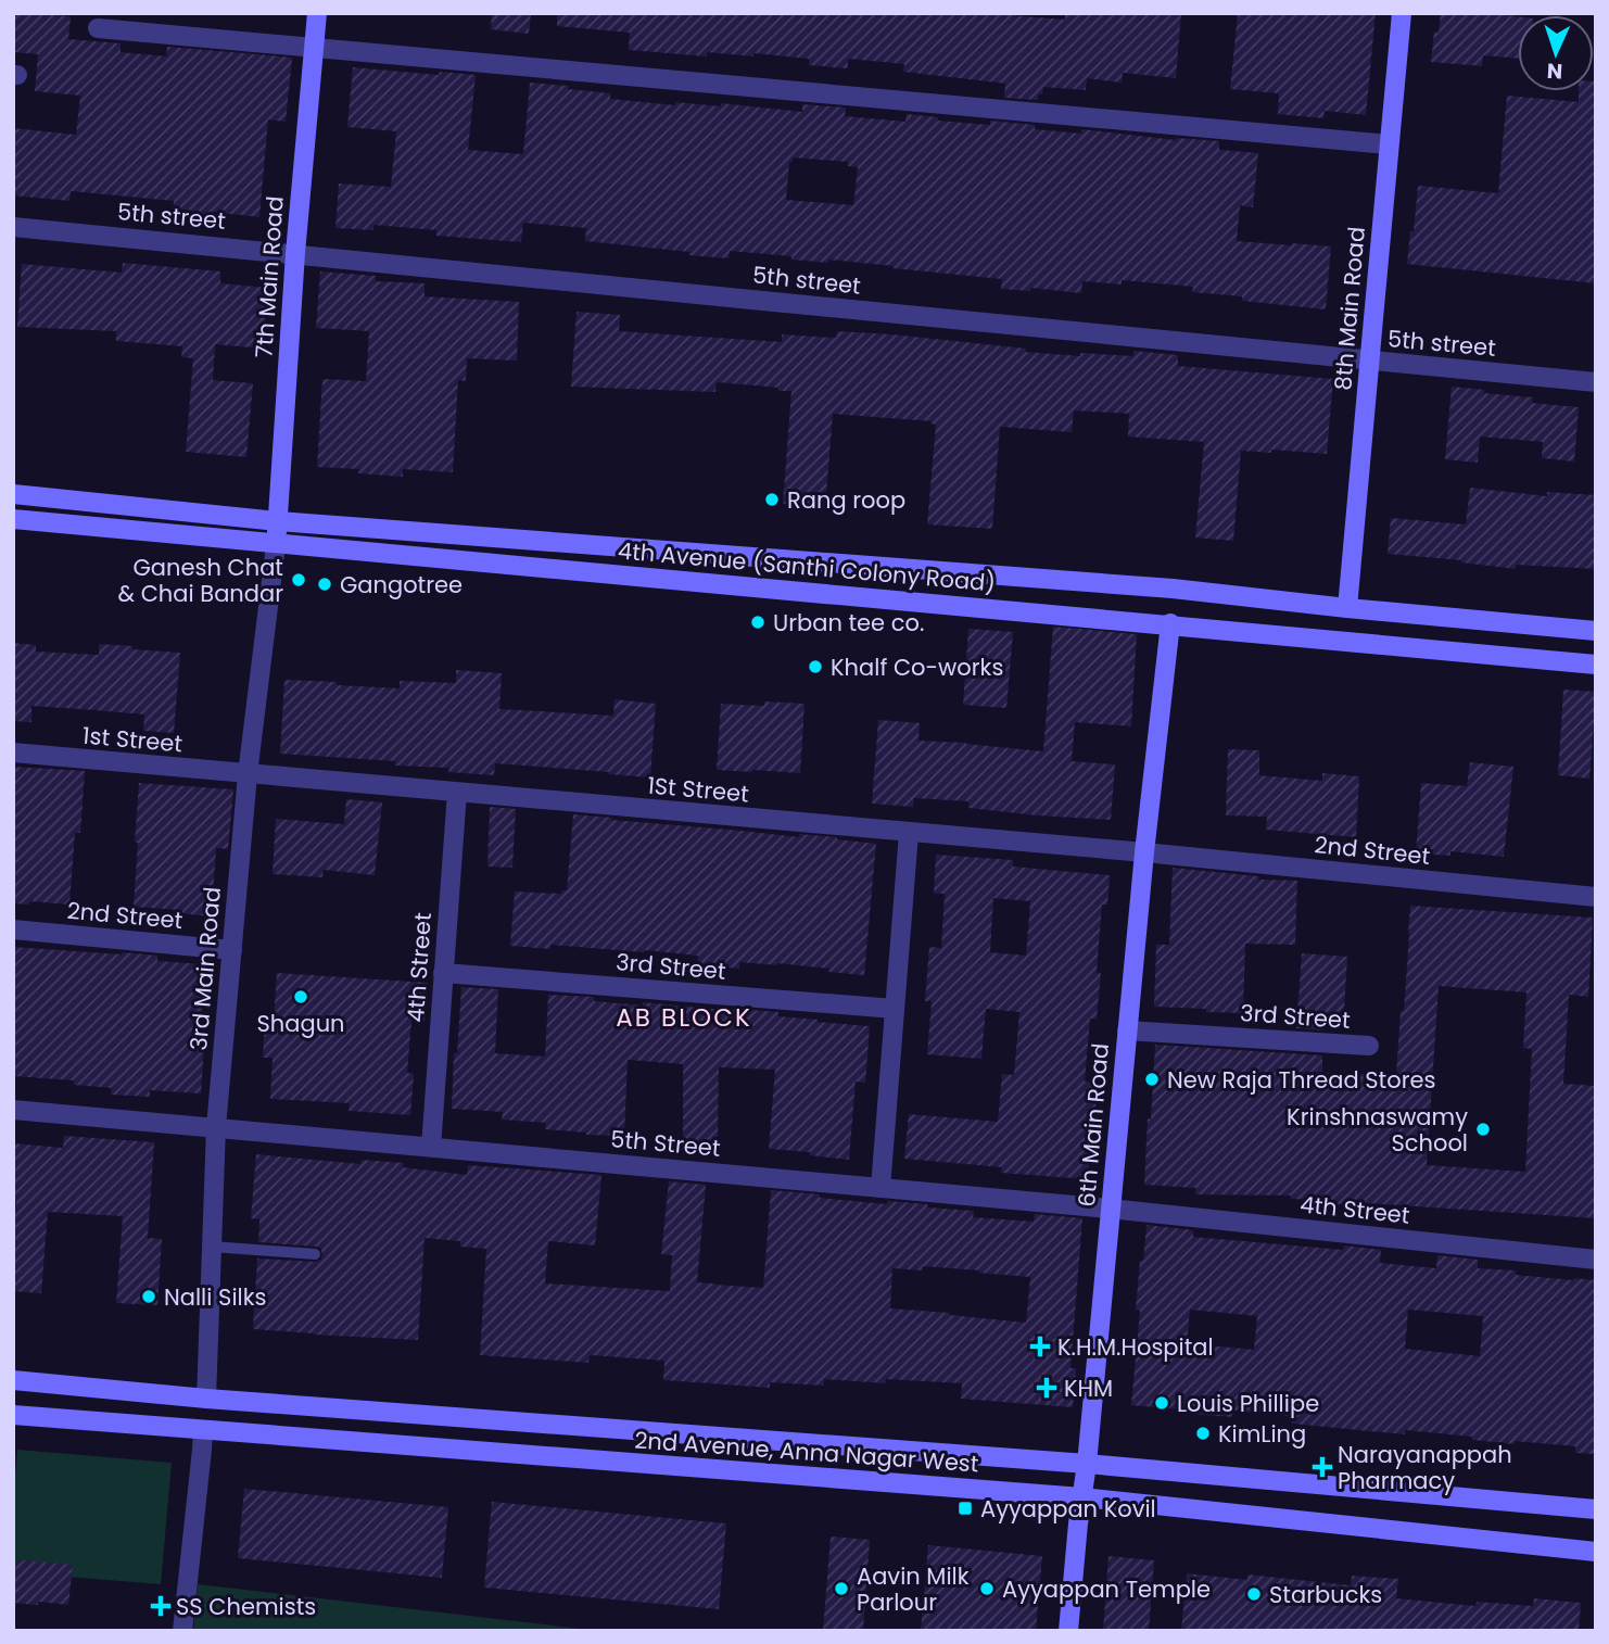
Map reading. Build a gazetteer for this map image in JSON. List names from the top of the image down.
{
  "streets": {
    "street": [
      "5th street",
      "7th Main Road",
      "8th Main Road",
      "4th Avenue (Santhi Colony Road)",
      "1st Street",
      "1St Street",
      "2nd Street",
      "3rd Street",
      "4th Street",
      "3rd Main Road",
      "6th Main Road",
      "5th Street",
      "2nd Avenue, Anna Nagar West"
    ]
  },
  "crossings": [
    ["5th street", "7th Main Road"],
    ["5th street", "8th Main Road"],
    ["7th Main Road", "4th Avenue (Santhi Colony Road)"],
    ["7th Main Road", "3rd Main Road"],
    ["8th Main Road", "4th Avenue (Santhi Colony Road)"],
    ["4th Avenue (Santhi Colony Road)", "3rd Main Road"],
    ["4th Avenue (Santhi Colony Road)", "6th Main Road"],
    ["1st Street", "1St Street"],
    ["1st Street", "3rd Main Road"],
    ["1St Street", "2nd Street"],
    ["1St Street", "4th Street"],
    ["1St Street", "3rd Main Road"],
    ["1St Street", "6th Main Road"],
    ["2nd Street", "3rd Main Road"],
    ["2nd Street", "6th Main Road"],
    ["3rd Street", "4th Street"],
    ["3rd Street", "6th Main Road"],
    ["4th Street", "6th Main Road"],
    ["4th Street", "5th Street"],
    ["3rd Main Road", "5th Street"],
    ["3rd Main Road", "2nd Avenue, Anna Nagar West"],
    ["6th Main Road", "5th Street"],
    ["6th Main Road", "2nd Avenue, Anna Nagar West"]
  ],
  "districts": ["AB BLOCK"],
  "places": {
    "other": [
      "Rang roop",
      "Ganesh Chat & Chai Bandar",
      "Gangotree",
      "Urban tee co.",
      "Khalf Co-works",
      "Shagun",
      "New Raja Thread Stores",
      "Krinshnaswamy School",
      "Nalli Silks",
      "Louis Phillipe",
      "KimLing",
      "Aavin Milk Parlour",
      "Ayyappan Temple",
      "Starbucks"
    ],
    "health": [
      "K.H.M.Hospital",
      "KHM",
      "Narayanappah Pharmacy",
      "SS Chemists"
    ],
    "transit": ["Ayyappan Kovil"]
  },
  "north": "bottom"
}
